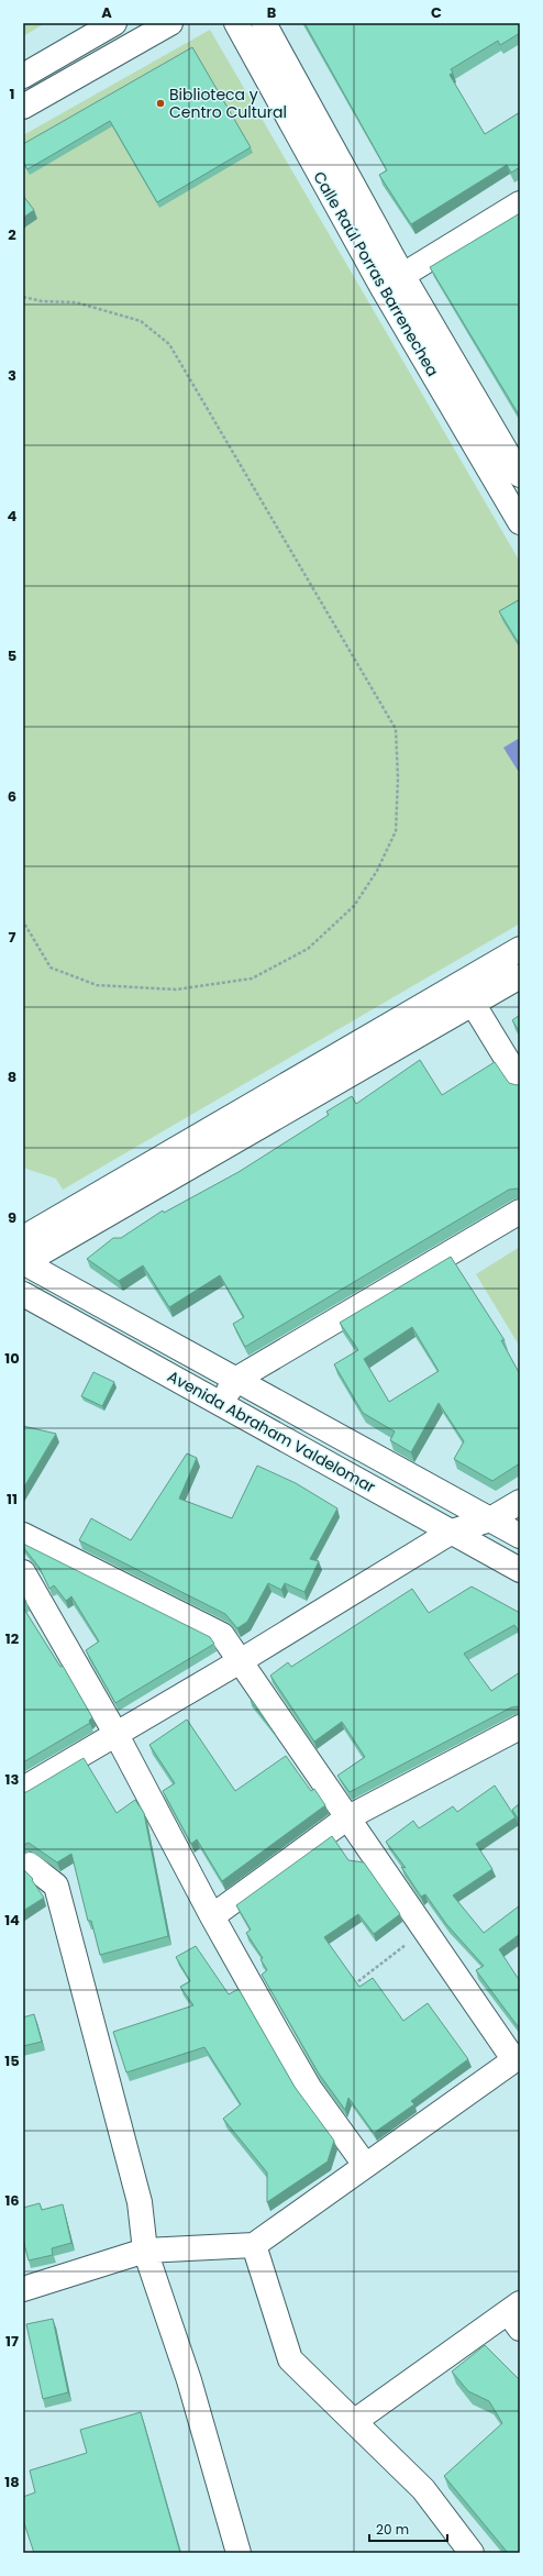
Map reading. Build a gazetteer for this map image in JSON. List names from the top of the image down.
{
  "streets": {
    "street": ["Calle Raúl Porras Barrenechea", "Avenida Abraham Valdelomar"]
  },
  "places": ["Biblioteca y Centro Cultural"],
  "scale_bar": "20 m",
  "grid": {
    "columns": ["A", "B", "C"],
    "rows": [
      "1",
      "2",
      "3",
      "4",
      "5",
      "6",
      "7",
      "8",
      "9",
      "10",
      "11",
      "12",
      "13",
      "14",
      "15",
      "16",
      "17",
      "18"
    ]
  }
}
